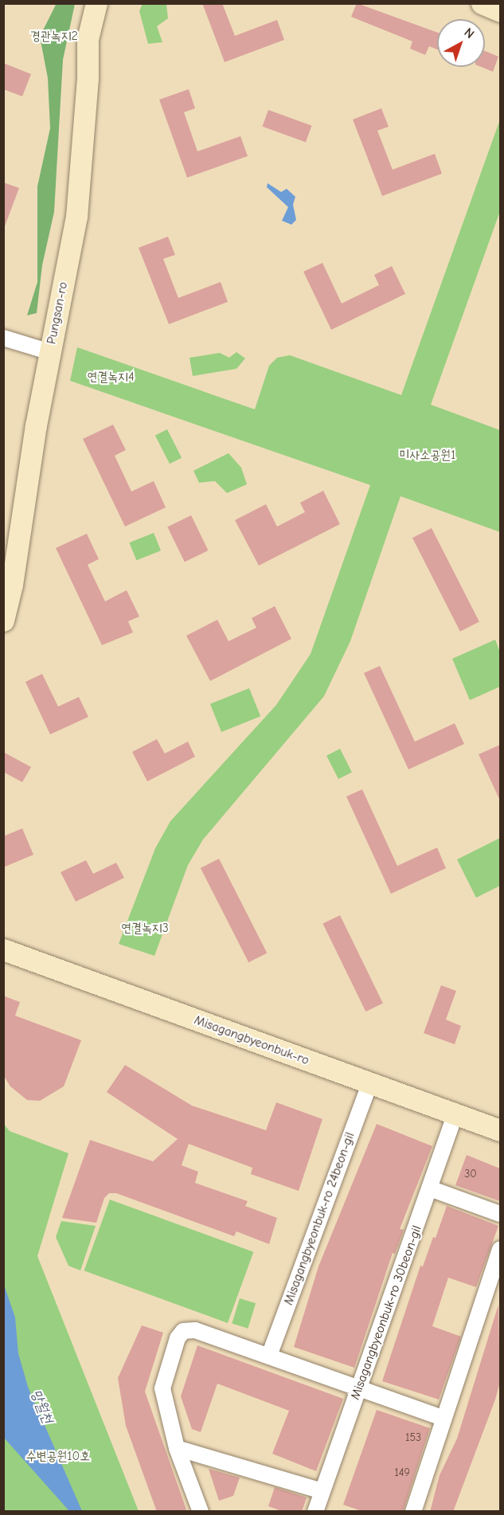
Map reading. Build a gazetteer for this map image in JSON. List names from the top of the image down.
{
  "streets": {
    "street": [
      "Pungsan-ro",
      "Misagangbyeonbuk-ro",
      "Misagangbyeonbuk-ro 24beon-gil",
      "Misagangbyeonbuk-ro 30beon-gil"
    ]
  },
  "crossings": [
    ["Misagangbyeonbuk-ro", "Misagangbyeonbuk-ro 24beon-gil"],
    ["Misagangbyeonbuk-ro", "Misagangbyeonbuk-ro 30beon-gil"]
  ],
  "water": ["망월천"],
  "parks": [
    "경관녹지2",
    "연결녹지4",
    "미사소공원1",
    "연결녹지3",
    "수변공원10호"
  ],
  "house_numbers": ["30", "153", "149"],
  "north": "top right"
}
